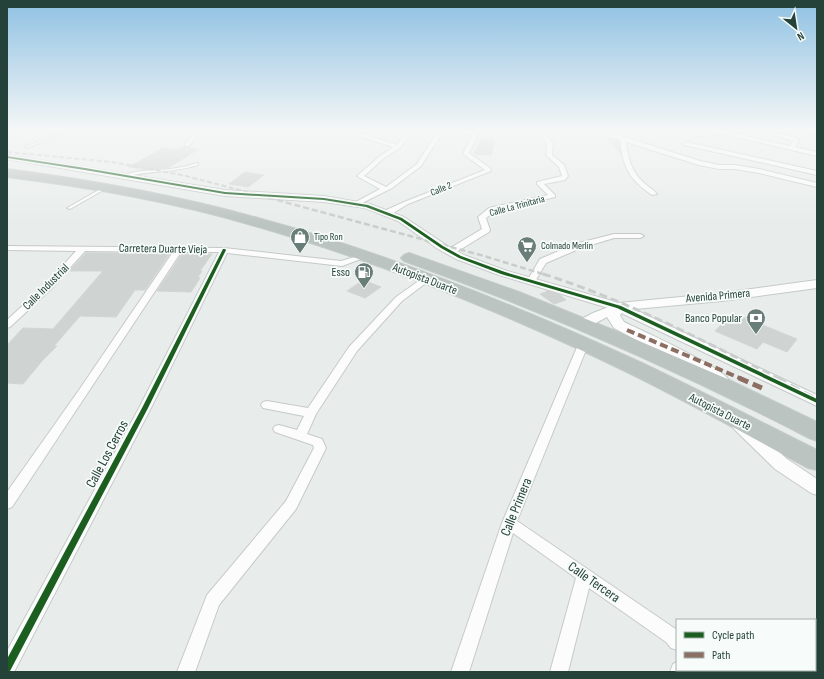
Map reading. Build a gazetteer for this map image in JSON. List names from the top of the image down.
{
  "streets": {
    "highway": ["Autopista Duarte"],
    "main road": ["Avenida Primera"],
    "street": [
      "Calle 2",
      "Calle La Trinitaria",
      "Carretera Duarte Vieja",
      "Calle Industrial",
      "Calle Los Cerros",
      "Calle Primera",
      "Calle Tercera"
    ]
  },
  "crossings": [
    ["Carretera Duarte Vieja", "Autopista Duarte"],
    ["Carretera Duarte Vieja", "Calle Industrial"],
    ["Carretera Duarte Vieja", "Calle Los Cerros"],
    ["Autopista Duarte", "Avenida Primera"],
    ["Autopista Duarte", "Calle Primera"],
    ["Calle Primera", "Calle Tercera"]
  ],
  "places": {
    "shop": ["Tipo Ron"],
    "supermarket": ["Colmado Merlin"],
    "fuel station": ["Esso"],
    "bank": ["Banco Popular"]
  },
  "legend": ["Cycle path", "Path"],
  "north": "bottom right"
}
